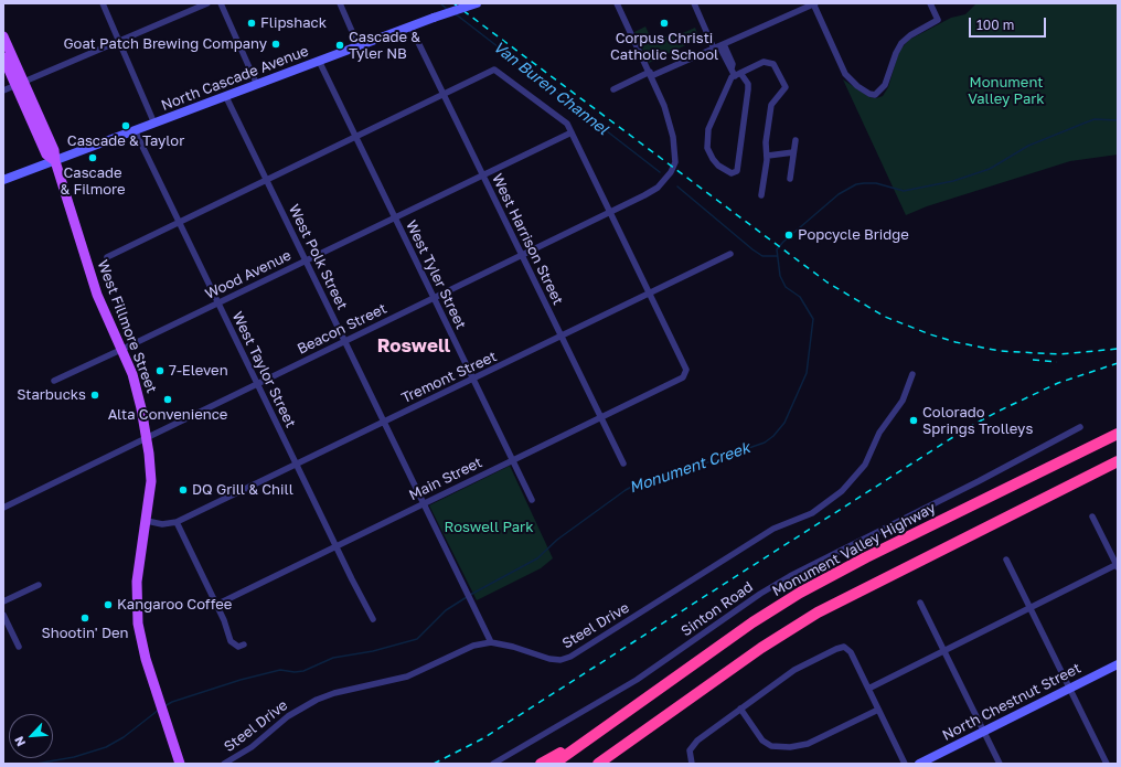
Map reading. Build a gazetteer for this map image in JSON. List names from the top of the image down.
{
  "streets": {
    "highway": ["Monument Valley Highway"],
    "main road": ["North Cascade Avenue", "West Fillmore Street", "North Chestnut Street"],
    "street": [
      "West Harrison Street",
      "West Polk Street",
      "Wood Avenue",
      "West Tyler Street",
      "Beacon Street",
      "West Taylor Street",
      "Tremont Street",
      "Main Street",
      "Sinton Road",
      "Steel Drive"
    ]
  },
  "crossings": [
    ["North Cascade Avenue", "West Harrison Street"],
    ["North Cascade Avenue", "West Polk Street"],
    ["North Cascade Avenue", "West Tyler Street"],
    ["North Cascade Avenue", "West Fillmore Street"],
    ["North Cascade Avenue", "West Taylor Street"],
    ["West Harrison Street", "Wood Avenue"],
    ["West Harrison Street", "Beacon Street"],
    ["West Harrison Street", "Tremont Street"],
    ["West Harrison Street", "Main Street"],
    ["West Polk Street", "Wood Avenue"],
    ["West Polk Street", "Beacon Street"],
    ["West Polk Street", "Tremont Street"],
    ["West Polk Street", "Main Street"],
    ["West Polk Street", "Steel Drive"],
    ["Wood Avenue", "West Tyler Street"],
    ["Wood Avenue", "West Fillmore Street"],
    ["Wood Avenue", "West Taylor Street"],
    ["West Tyler Street", "Beacon Street"],
    ["West Tyler Street", "Tremont Street"],
    ["West Tyler Street", "Main Street"],
    ["West Fillmore Street", "Beacon Street"],
    ["Beacon Street", "West Taylor Street"],
    ["West Taylor Street", "Tremont Street"],
    ["West Taylor Street", "Main Street"],
    ["Tremont Street", "Main Street"]
  ],
  "districts": ["Roswell"],
  "water": ["Van Buren Channel", "Monument Creek"],
  "parks": ["Monument Valley Park", "Roswell Park"],
  "places": [
    "Flipshack",
    "Corpus Christi Catholic School",
    "Goat Patch Brewing Company",
    "Cascade & Tyler NB",
    "Cascade & Taylor",
    "Cascade & Filmore",
    "Popcycle Bridge",
    "7-Eleven",
    "Starbucks",
    "Alta Convenience",
    "Colorado Springs Trolleys",
    "DQ Grill & Chill",
    "Kangaroo Coffee",
    "Shootin' Den"
  ],
  "scale_bar": "100 m",
  "north": "bottom left"
}
